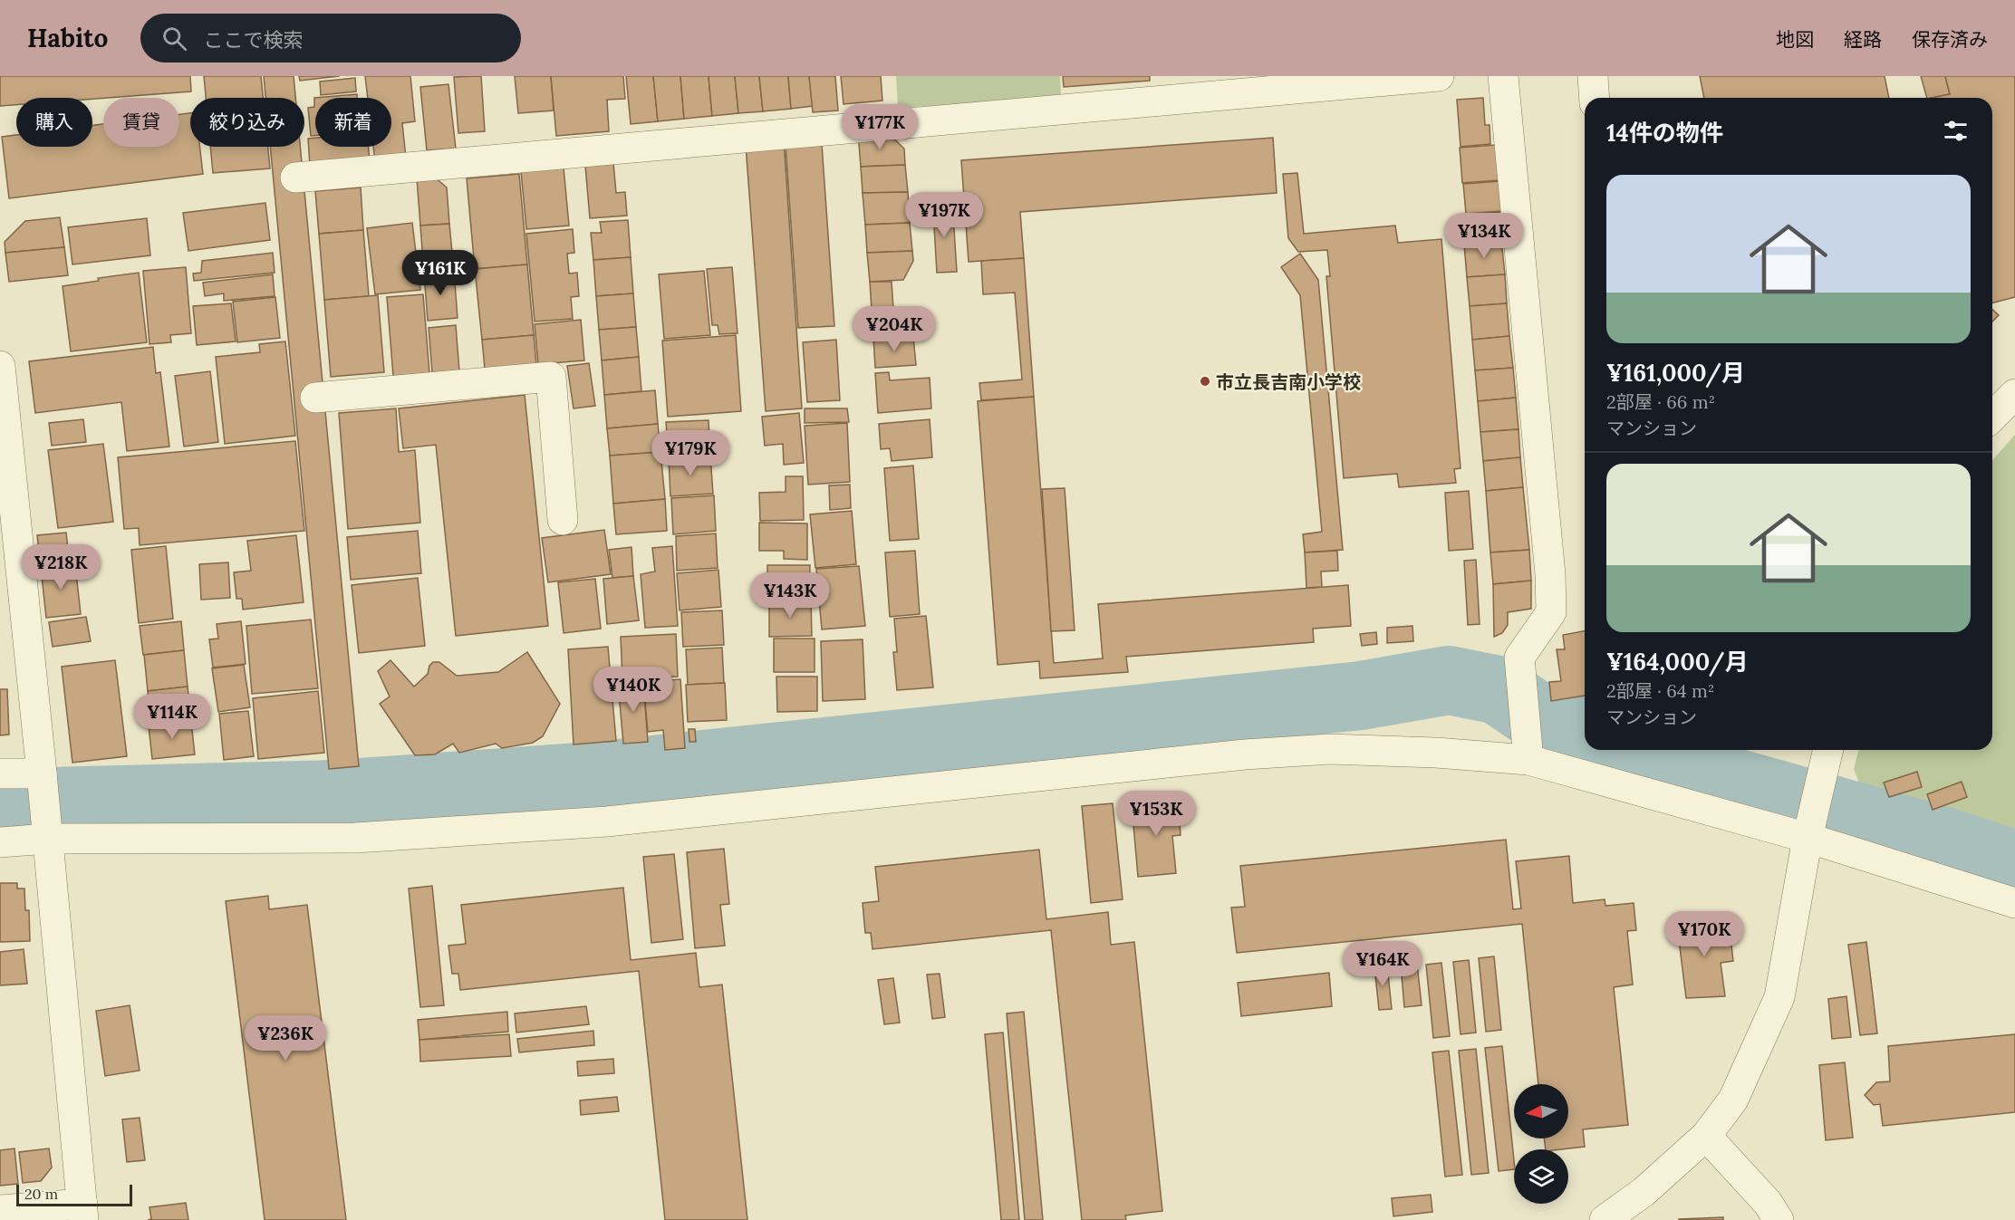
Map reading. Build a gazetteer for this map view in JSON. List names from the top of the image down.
{
  "places": ["市立長吉南小学校"],
  "scale_bar": "20 m",
  "north": "left",
  "page": {
    "header": "Habito",
    "search": "ここで検索",
    "nav": ["地図", "経路", "保存済み"],
    "chip": [
      "購入",
      "賃貸",
      "絞り込み",
      "新着"
    ],
    "heading": "14件の物件",
    "price": [
      "¥177K",
      "¥197K",
      "¥134K",
      "¥161K",
      "¥204K",
      "¥179K",
      "¥218K",
      "¥143K",
      "¥140K",
      "¥114K",
      "¥153K",
      "¥170K",
      "¥164K",
      "¥236K"
    ],
    "list": [
      {
        "name": "¥161,000/月",
        "note": "2部屋 · 66 m² · マンション"
      },
      {
        "name": "¥164,000/月",
        "note": "2部屋 · 64 m² · マンション"
      }
    ],
    "scale": "20 m"
  }
}
